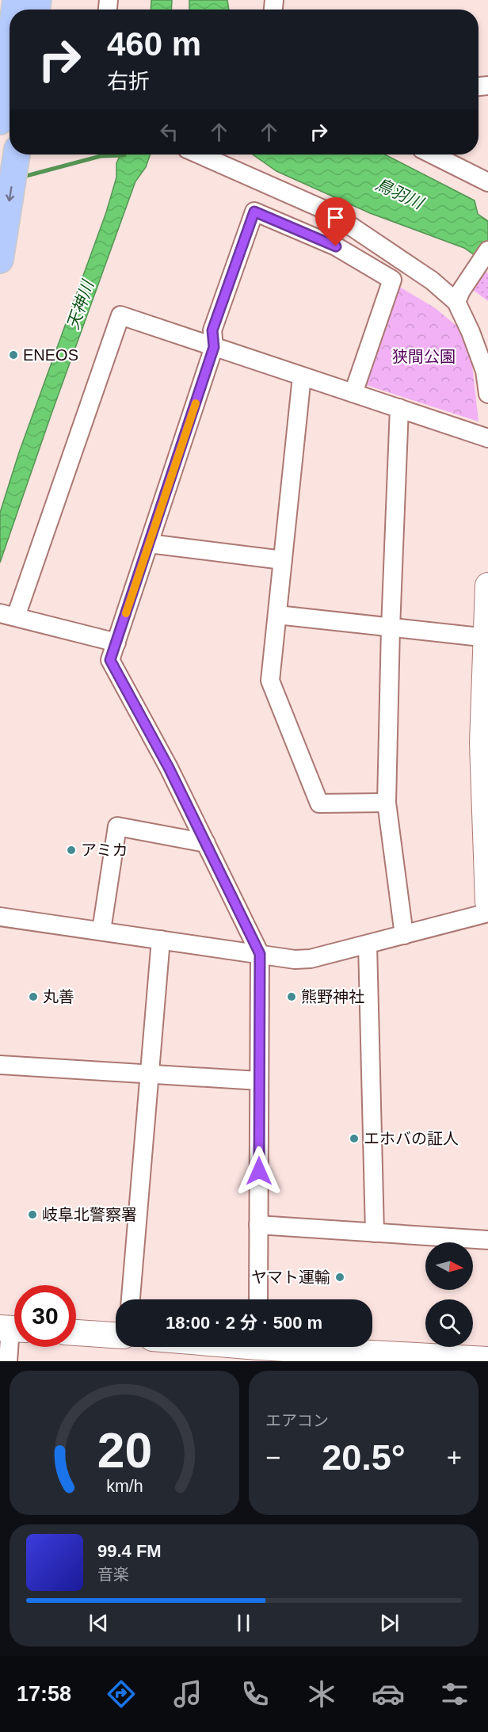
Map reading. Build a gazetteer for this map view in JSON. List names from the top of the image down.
{
  "water": ["鳥羽川", "天神川"],
  "parks": ["狭間公園"],
  "places": [
    "ENEOS",
    "アミカ",
    "丸善",
    "熊野神社",
    "エホバの証人",
    "岐阜北警察署",
    "ヤマト運輸"
  ],
  "north": "right",
  "page": {
    "turn": ["460 m", "右折"],
    "limit": "30",
    "trip": "18:00 · 2 分 · 500 m",
    "tile": "エアコン",
    "heat": ["−", "20.5°", "+"],
    "song": ["99.4 FM", "音楽"],
    "tabs": "17:58",
    "gauge": ["20", "km/h"]
  }
}
